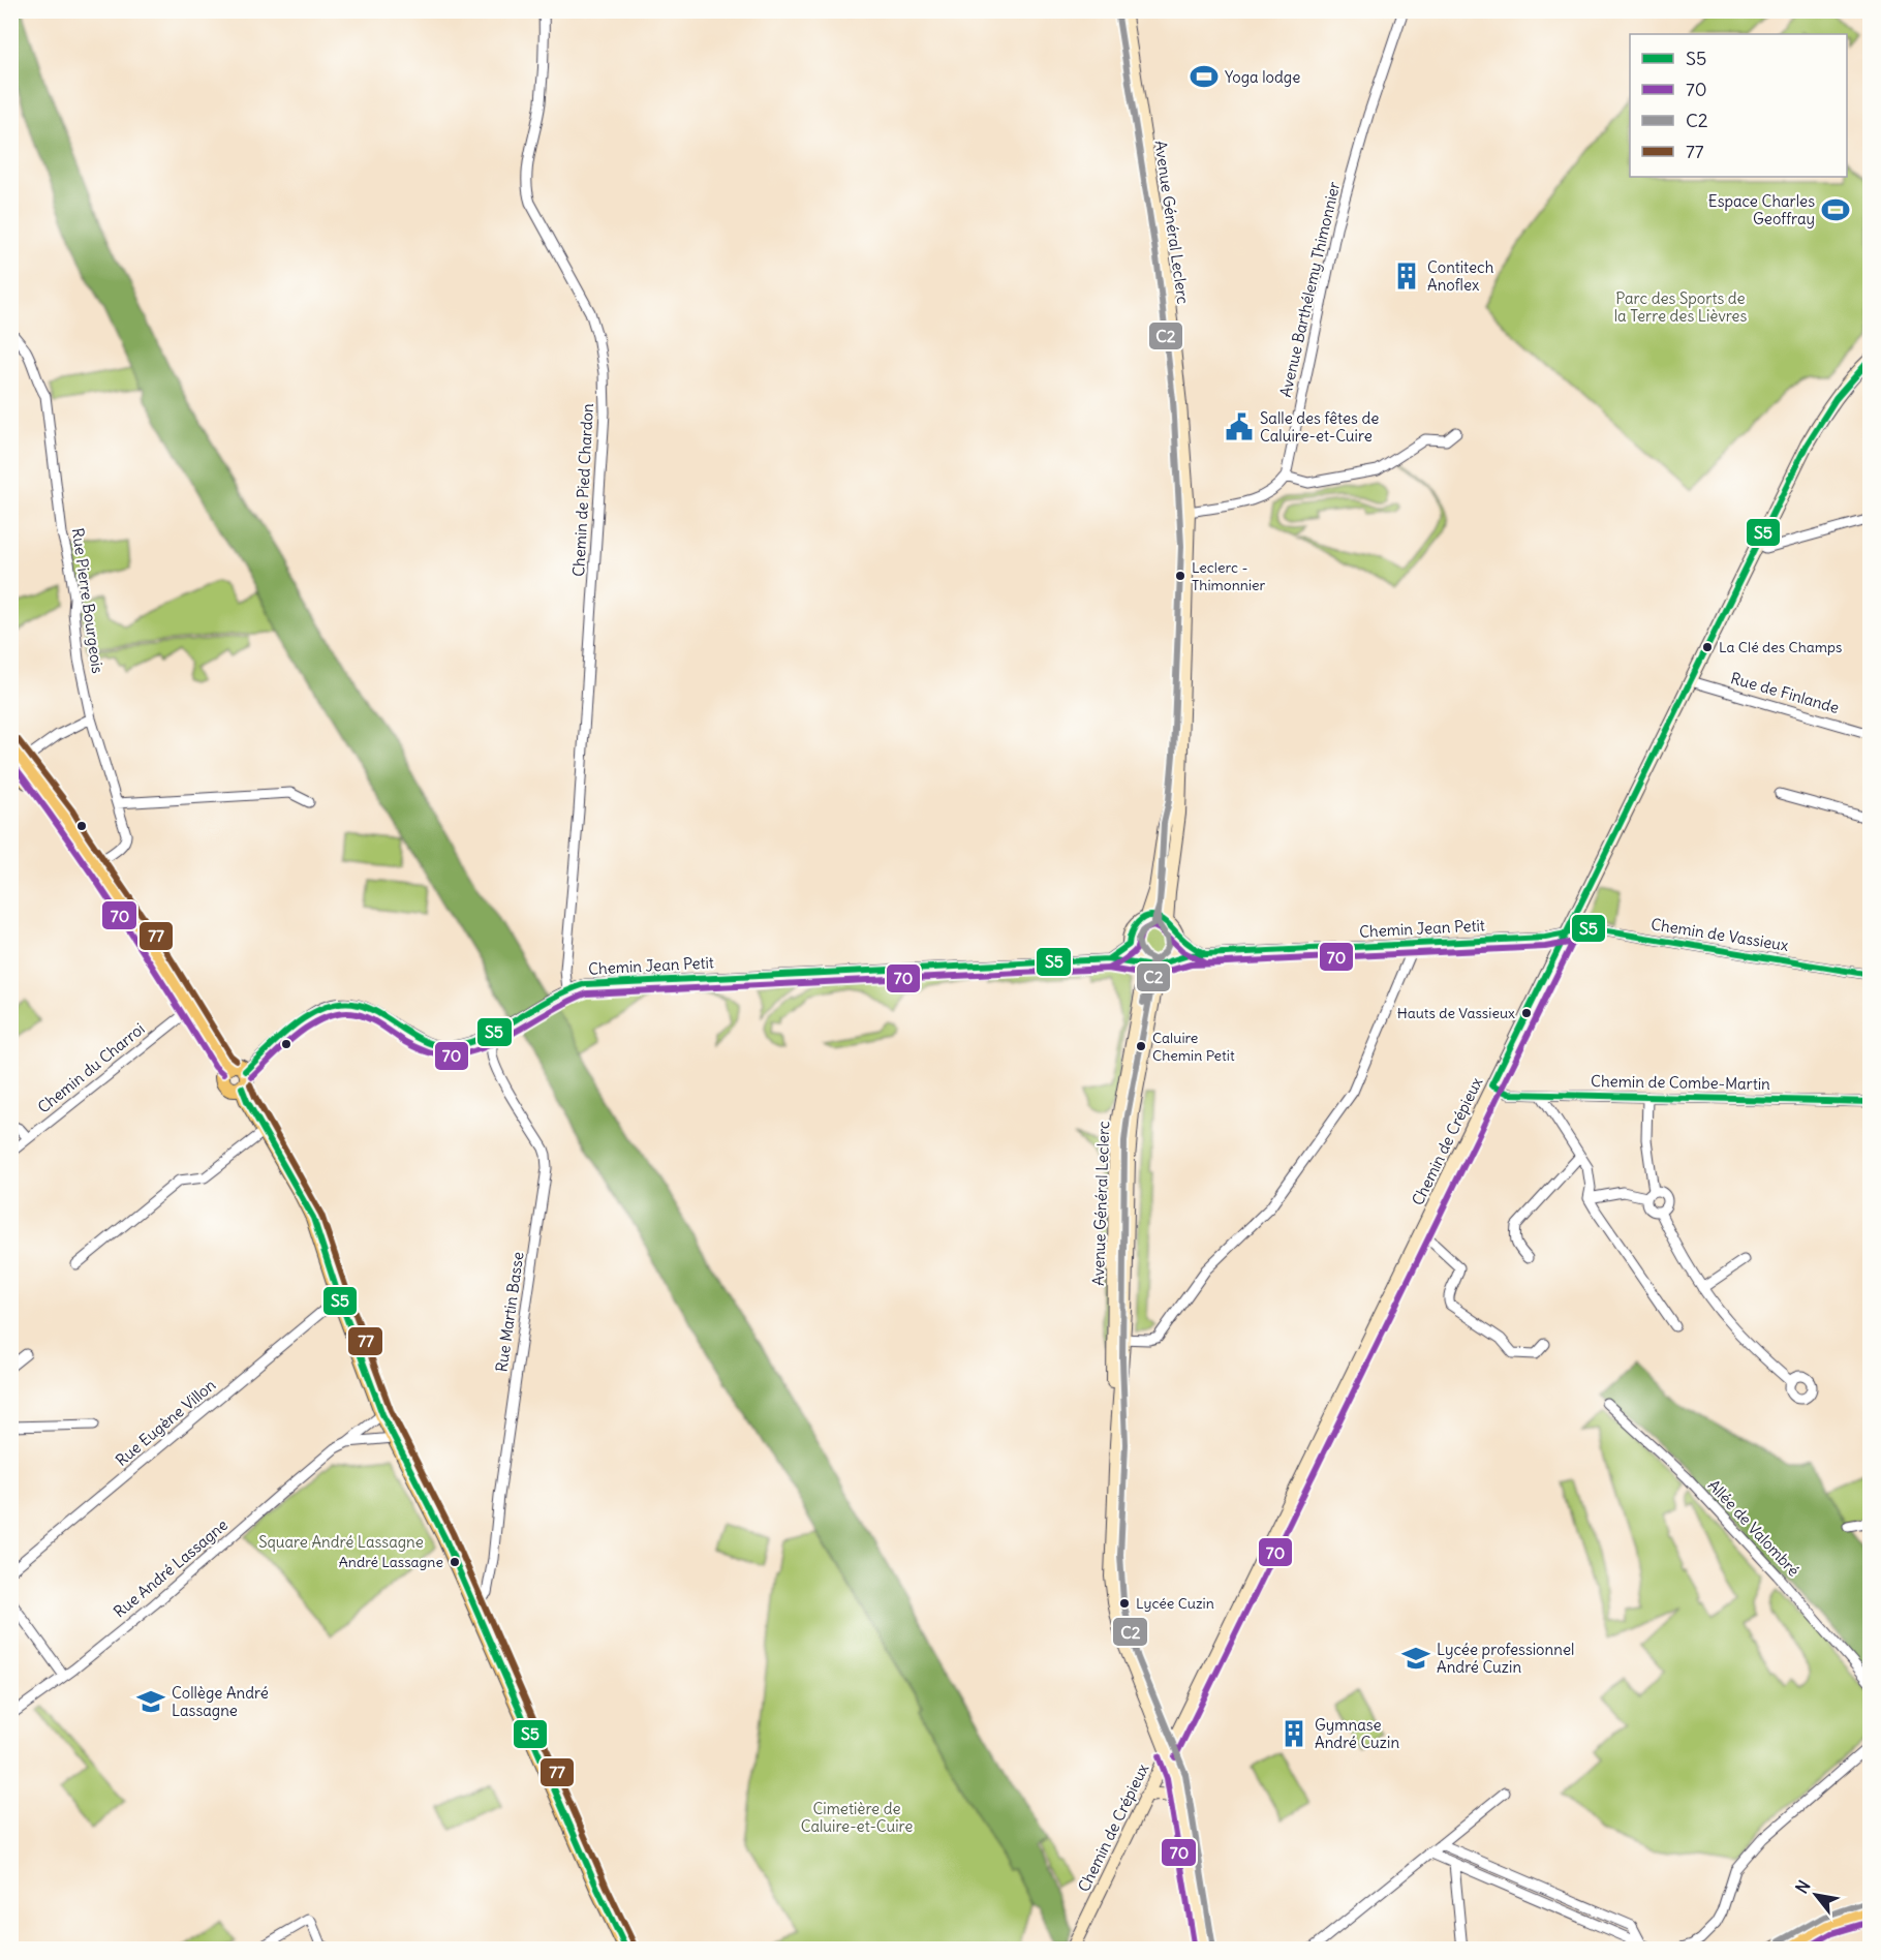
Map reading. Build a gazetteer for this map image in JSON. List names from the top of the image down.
{
  "streets": {
    "main road": ["Avenue Général Leclerc", "Chemin de Crépieux"],
    "street": [
      "Avenue Barthélemy Thimonnier",
      "Chemin de Pied Chardon",
      "Rue Pierre Bourgeois",
      "Rue de Finlande",
      "Chemin Jean Petit",
      "Chemin de Vassieux",
      "Chemin du Charroi",
      "Chemin de Combe-Martin",
      "Rue Martin Basse",
      "Rue Eugène Villon",
      "Allée de Valombré",
      "Rue André Lassagne"
    ]
  },
  "crossings": [
    ["Avenue Général Leclerc", "Chemin Jean Petit"],
    ["Avenue Général Leclerc", "Chemin de Crépieux"],
    ["Chemin de Pied Chardon", "Chemin Jean Petit"],
    ["Rue de Finlande", "Chemin de Crépieux"],
    ["Chemin Jean Petit", "Chemin de Vassieux"],
    ["Chemin Jean Petit", "Chemin de Crépieux"],
    ["Chemin Jean Petit", "Rue Martin Basse"],
    ["Chemin de Vassieux", "Chemin de Crépieux"],
    ["Chemin de Combe-Martin", "Chemin de Crépieux"]
  ],
  "parks": ["Parc des Sports de la Terre des Lièvres", "Square André Lassagne", "Cimetière de Caluire-et-Cuire"],
  "places": {
    "sports": ["Yoga lodge", "Espace Charles Geoffray"],
    "building": ["Contitech Anoflex", "Gymnase André Cuzin"],
    "public building": ["Salle des fêtes de Caluire-et-Cuire"],
    "other": [
      "Leclerc - Thimonnier",
      "La Clé des Champs",
      "Hauts de Vassieux",
      "Caluire Chemin Petit",
      "André Lassagne",
      "Lycée Cuzin"
    ],
    "school or university": ["Lycée professionnel André Cuzin", "Collège André Lassagne"]
  },
  "lines": [
    "transit line C2",
    "transit line S5",
    "transit line 77",
    "transit line 70"
  ],
  "legend": [
    "S5",
    "70",
    "C2",
    "77"
  ],
  "north": "top left"
}
